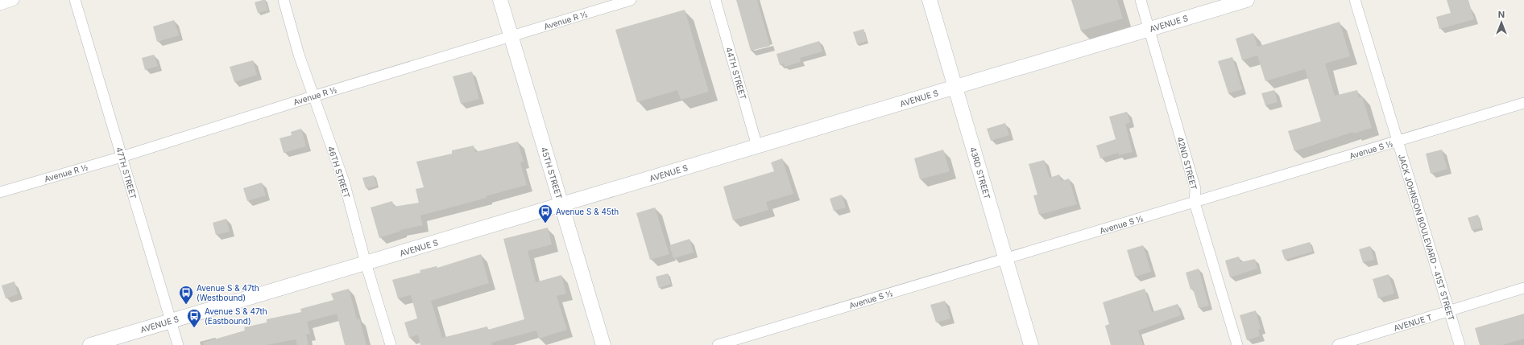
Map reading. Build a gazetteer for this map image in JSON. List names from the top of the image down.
{
  "streets": {
    "main road": ["AVENUE S", "45TH STREET", "43RD STREET"],
    "street": [
      "Avenue R ½",
      "44TH STREET",
      "Avenue S ½",
      "42ND STREET",
      "46TH STREET",
      "47TH STREET",
      "JACK JOHNSON BOULEVARD - 41ST STREET",
      "AVENUE T"
    ]
  },
  "crossings": [
    ["Avenue R ½", "46TH STREET"],
    ["Avenue R ½", "47TH STREET"],
    ["Avenue R ½", "45TH STREET"],
    ["AVENUE S", "44TH STREET"],
    ["AVENUE S", "42ND STREET"],
    ["AVENUE S", "46TH STREET"],
    ["AVENUE S", "47TH STREET"],
    ["AVENUE S", "45TH STREET"],
    ["AVENUE S", "43RD STREET"],
    ["Avenue S ½", "42ND STREET"],
    ["Avenue S ½", "43RD STREET"],
    ["Avenue S ½", "JACK JOHNSON BOULEVARD - 41ST STREET"],
    ["JACK JOHNSON BOULEVARD - 41ST STREET", "AVENUE T"]
  ],
  "places": {
    "bus stop": ["Avenue S & 45th", "Avenue S & 47th (Westbound)", "Avenue S & 47th (Eastbound)"]
  },
  "north": "top"
}
